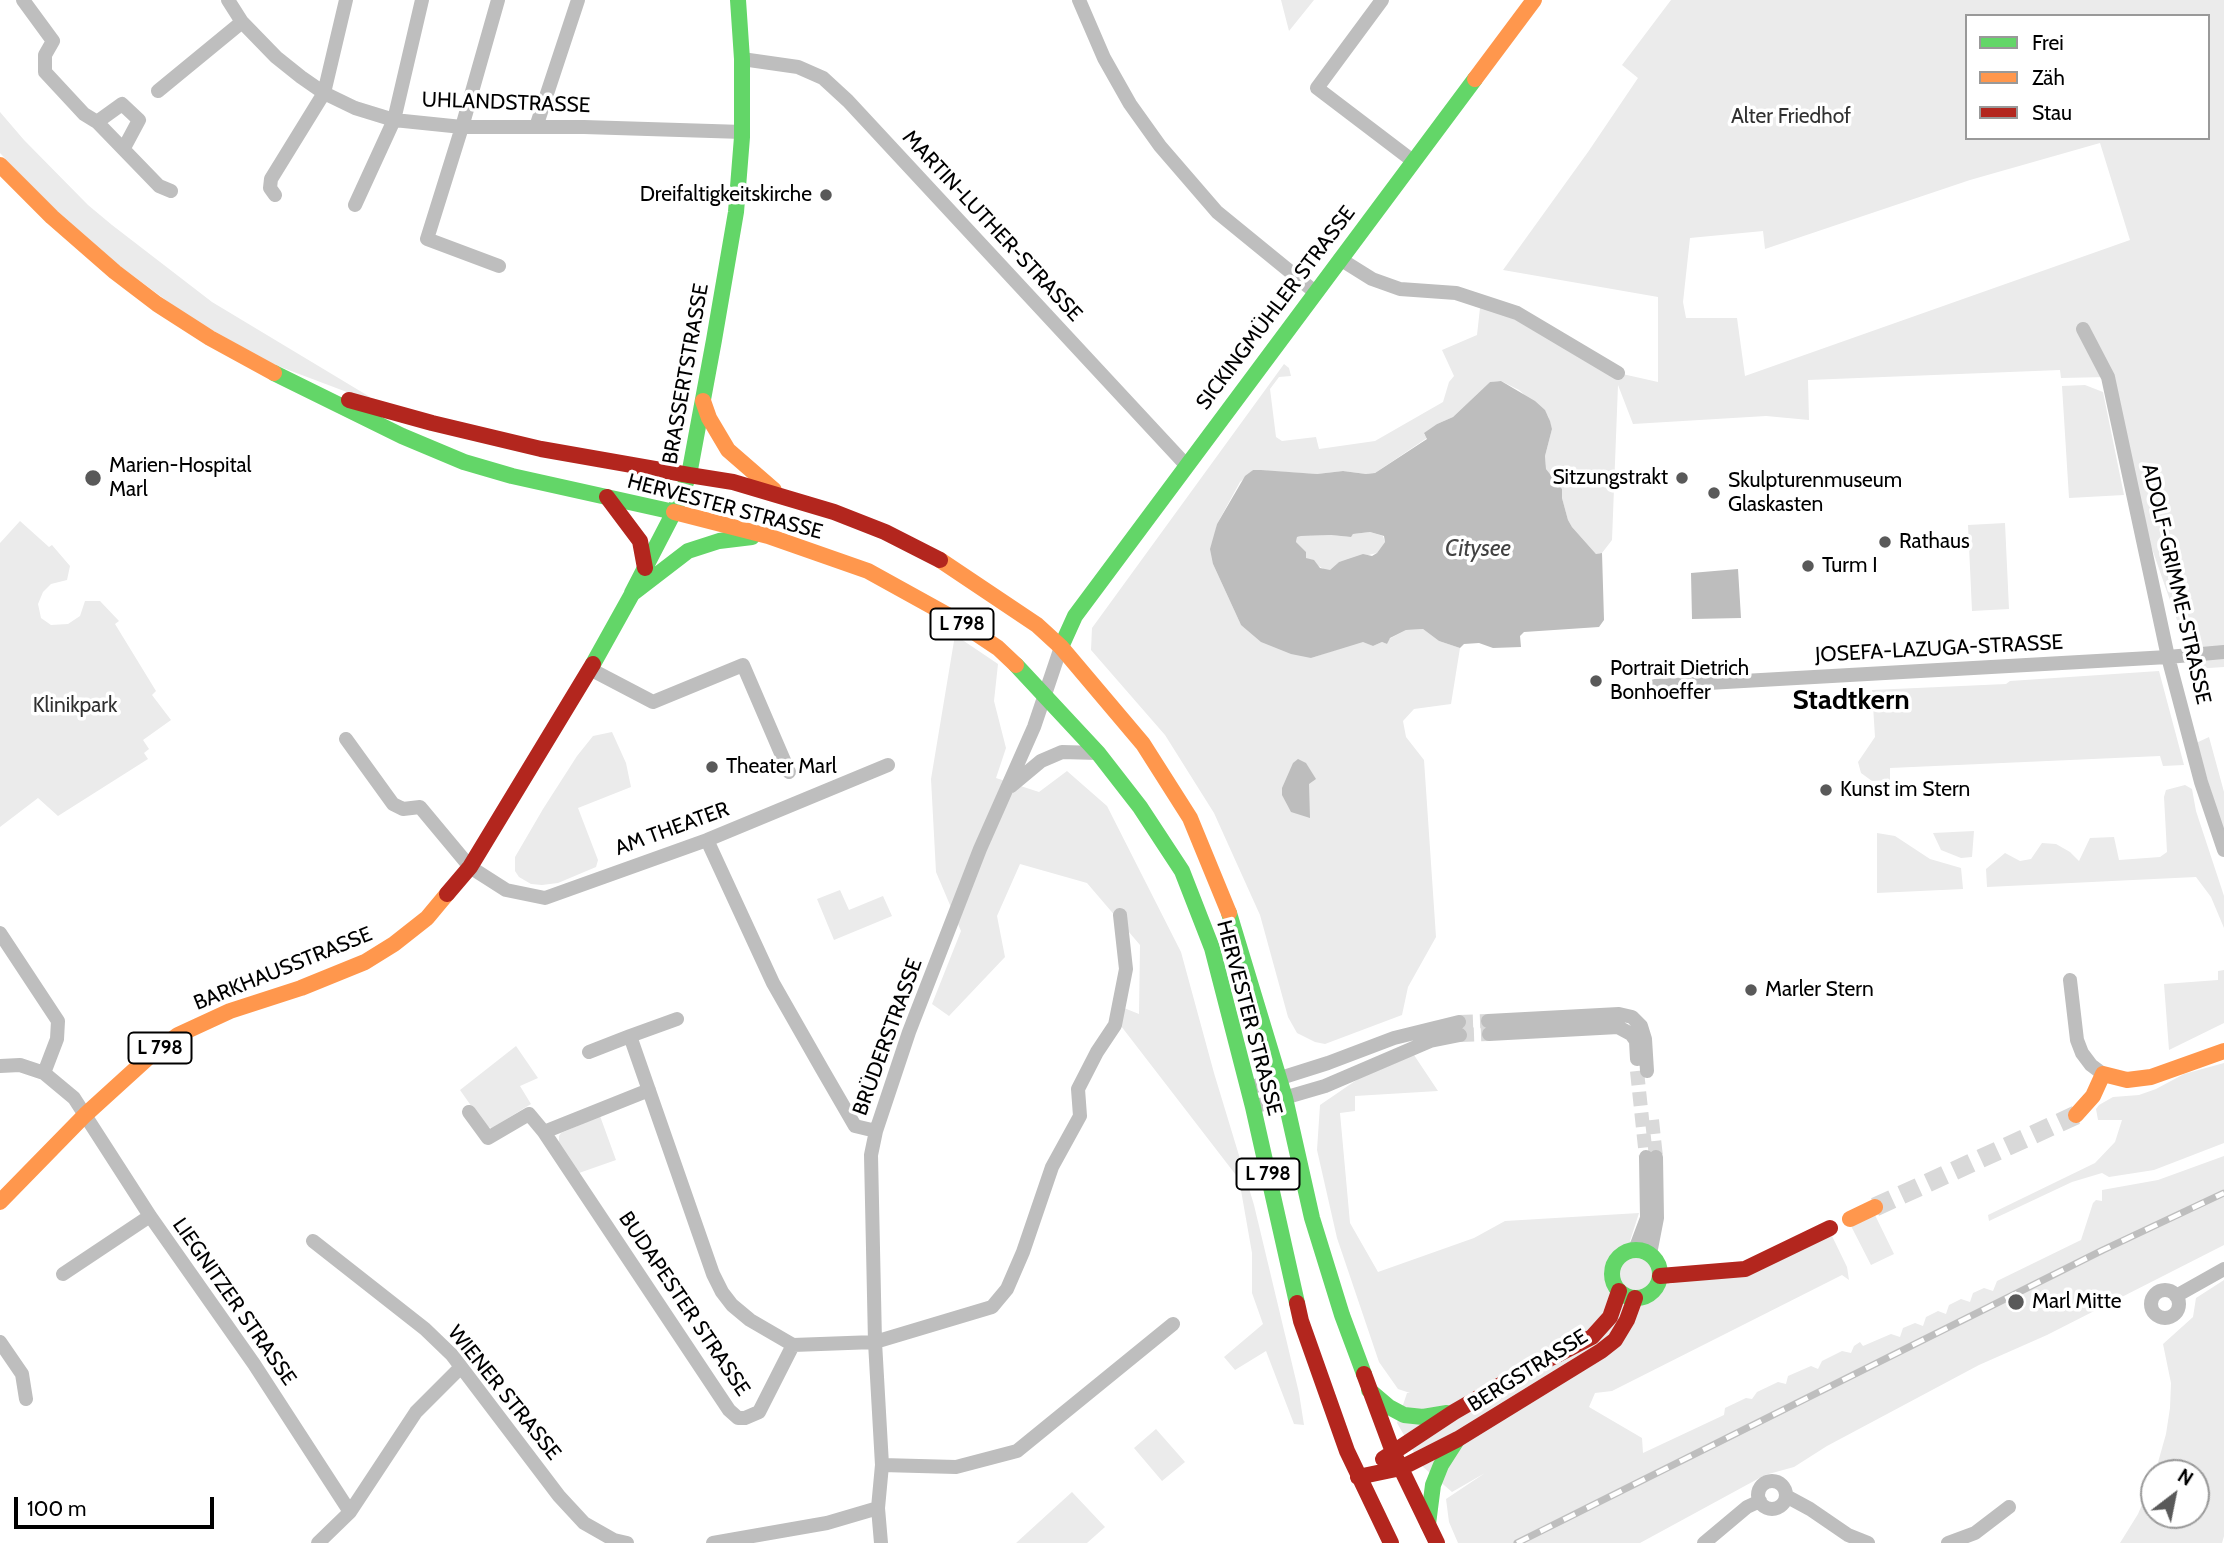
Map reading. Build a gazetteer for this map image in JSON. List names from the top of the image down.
{
  "streets": {
    "main road": [
      "SICKINGMÜHLER STRASSE",
      "BRASSERTSTRASSE",
      "HERVESTER STRASSE",
      "L 798",
      "BARKHAUSSTRASSE",
      "BERGSTRASSE"
    ],
    "street": [
      "UHLANDSTRASSE",
      "MARTIN-LUTHER-STRASSE",
      "ADOLF-GRIMME-STRASSE",
      "JOSEFA-LAZUGA-STRASSE",
      "AM THEATER",
      "BRÜDERSTRASSE",
      "LIEGNITZER STRASSE",
      "BUDAPESTER STRASSE",
      "WIENER STRASSE"
    ]
  },
  "crossings": [
    ["UHLANDSTRASSE", "BRASSERTSTRASSE"],
    ["MARTIN-LUTHER-STRASSE", "SICKINGMÜHLER STRASSE"],
    ["MARTIN-LUTHER-STRASSE", "BRASSERTSTRASSE"],
    ["SICKINGMÜHLER STRASSE", "HERVESTER STRASSE"],
    ["SICKINGMÜHLER STRASSE", "BRÜDERSTRASSE"],
    ["BRASSERTSTRASSE", "HERVESTER STRASSE"],
    ["BRASSERTSTRASSE", "L 798"],
    ["BRASSERTSTRASSE", "AM THEATER"],
    ["BRASSERTSTRASSE", "BARKHAUSSTRASSE"],
    ["HERVESTER STRASSE", "L 798"],
    ["HERVESTER STRASSE", "BRÜDERSTRASSE"],
    ["HERVESTER STRASSE", "BERGSTRASSE"],
    ["ADOLF-GRIMME-STRASSE", "JOSEFA-LAZUGA-STRASSE"],
    ["AM THEATER", "BARKHAUSSTRASSE"],
    ["BARKHAUSSTRASSE", "LIEGNITZER STRASSE"]
  ],
  "districts": ["Stadtkern"],
  "water": ["Citysee"],
  "parks": ["Alter Friedhof", "Klinikpark"],
  "places": [
    "Dreifaltigkeitskirche",
    "Marien-Hospital Marl",
    "Sitzungstrakt",
    "Skulpturenmuseum Glaskasten",
    "Rathaus",
    "Turm I",
    "Portrait Dietrich Bonhoeffer",
    "Theater Marl",
    "Kunst im Stern",
    "Marler Stern",
    "Marl Mitte"
  ],
  "legend": ["Frei", "Zäh", "Stau"],
  "scale_bar": "100 m",
  "north": "top right"
}
